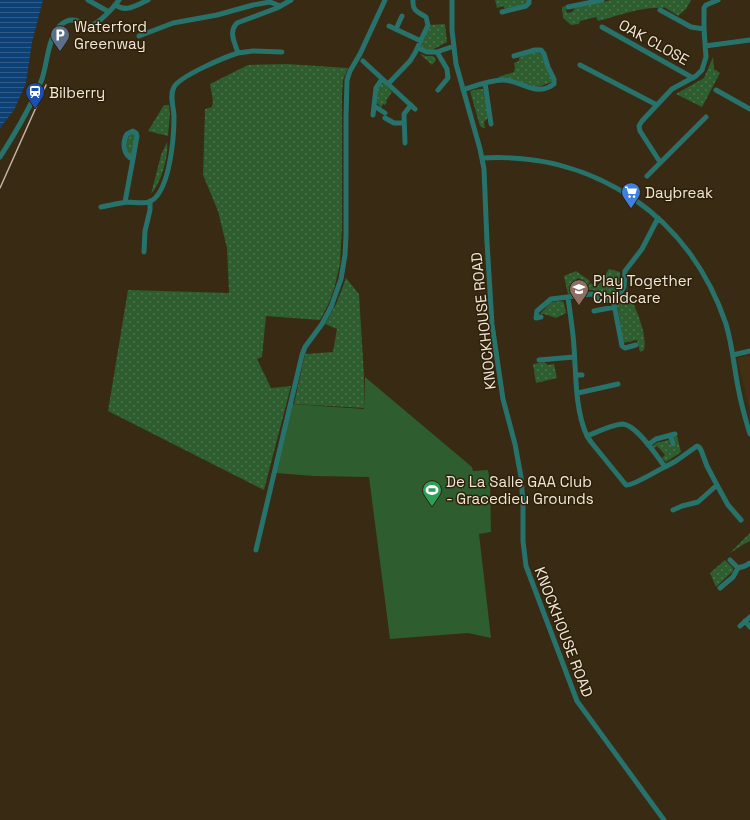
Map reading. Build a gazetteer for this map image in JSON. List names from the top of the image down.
{
  "streets": {
    "street": ["OAK CLOSE", "KNOCKHOUSE ROAD"]
  },
  "places": {
    "parking": ["Waterford Greenway"],
    "station": ["Bilberry"],
    "supermarket": ["Daybreak"],
    "school or university": ["Play Together Childcare"],
    "sports": ["De La Salle GAA Club - Gracedieu Grounds"]
  }
}
